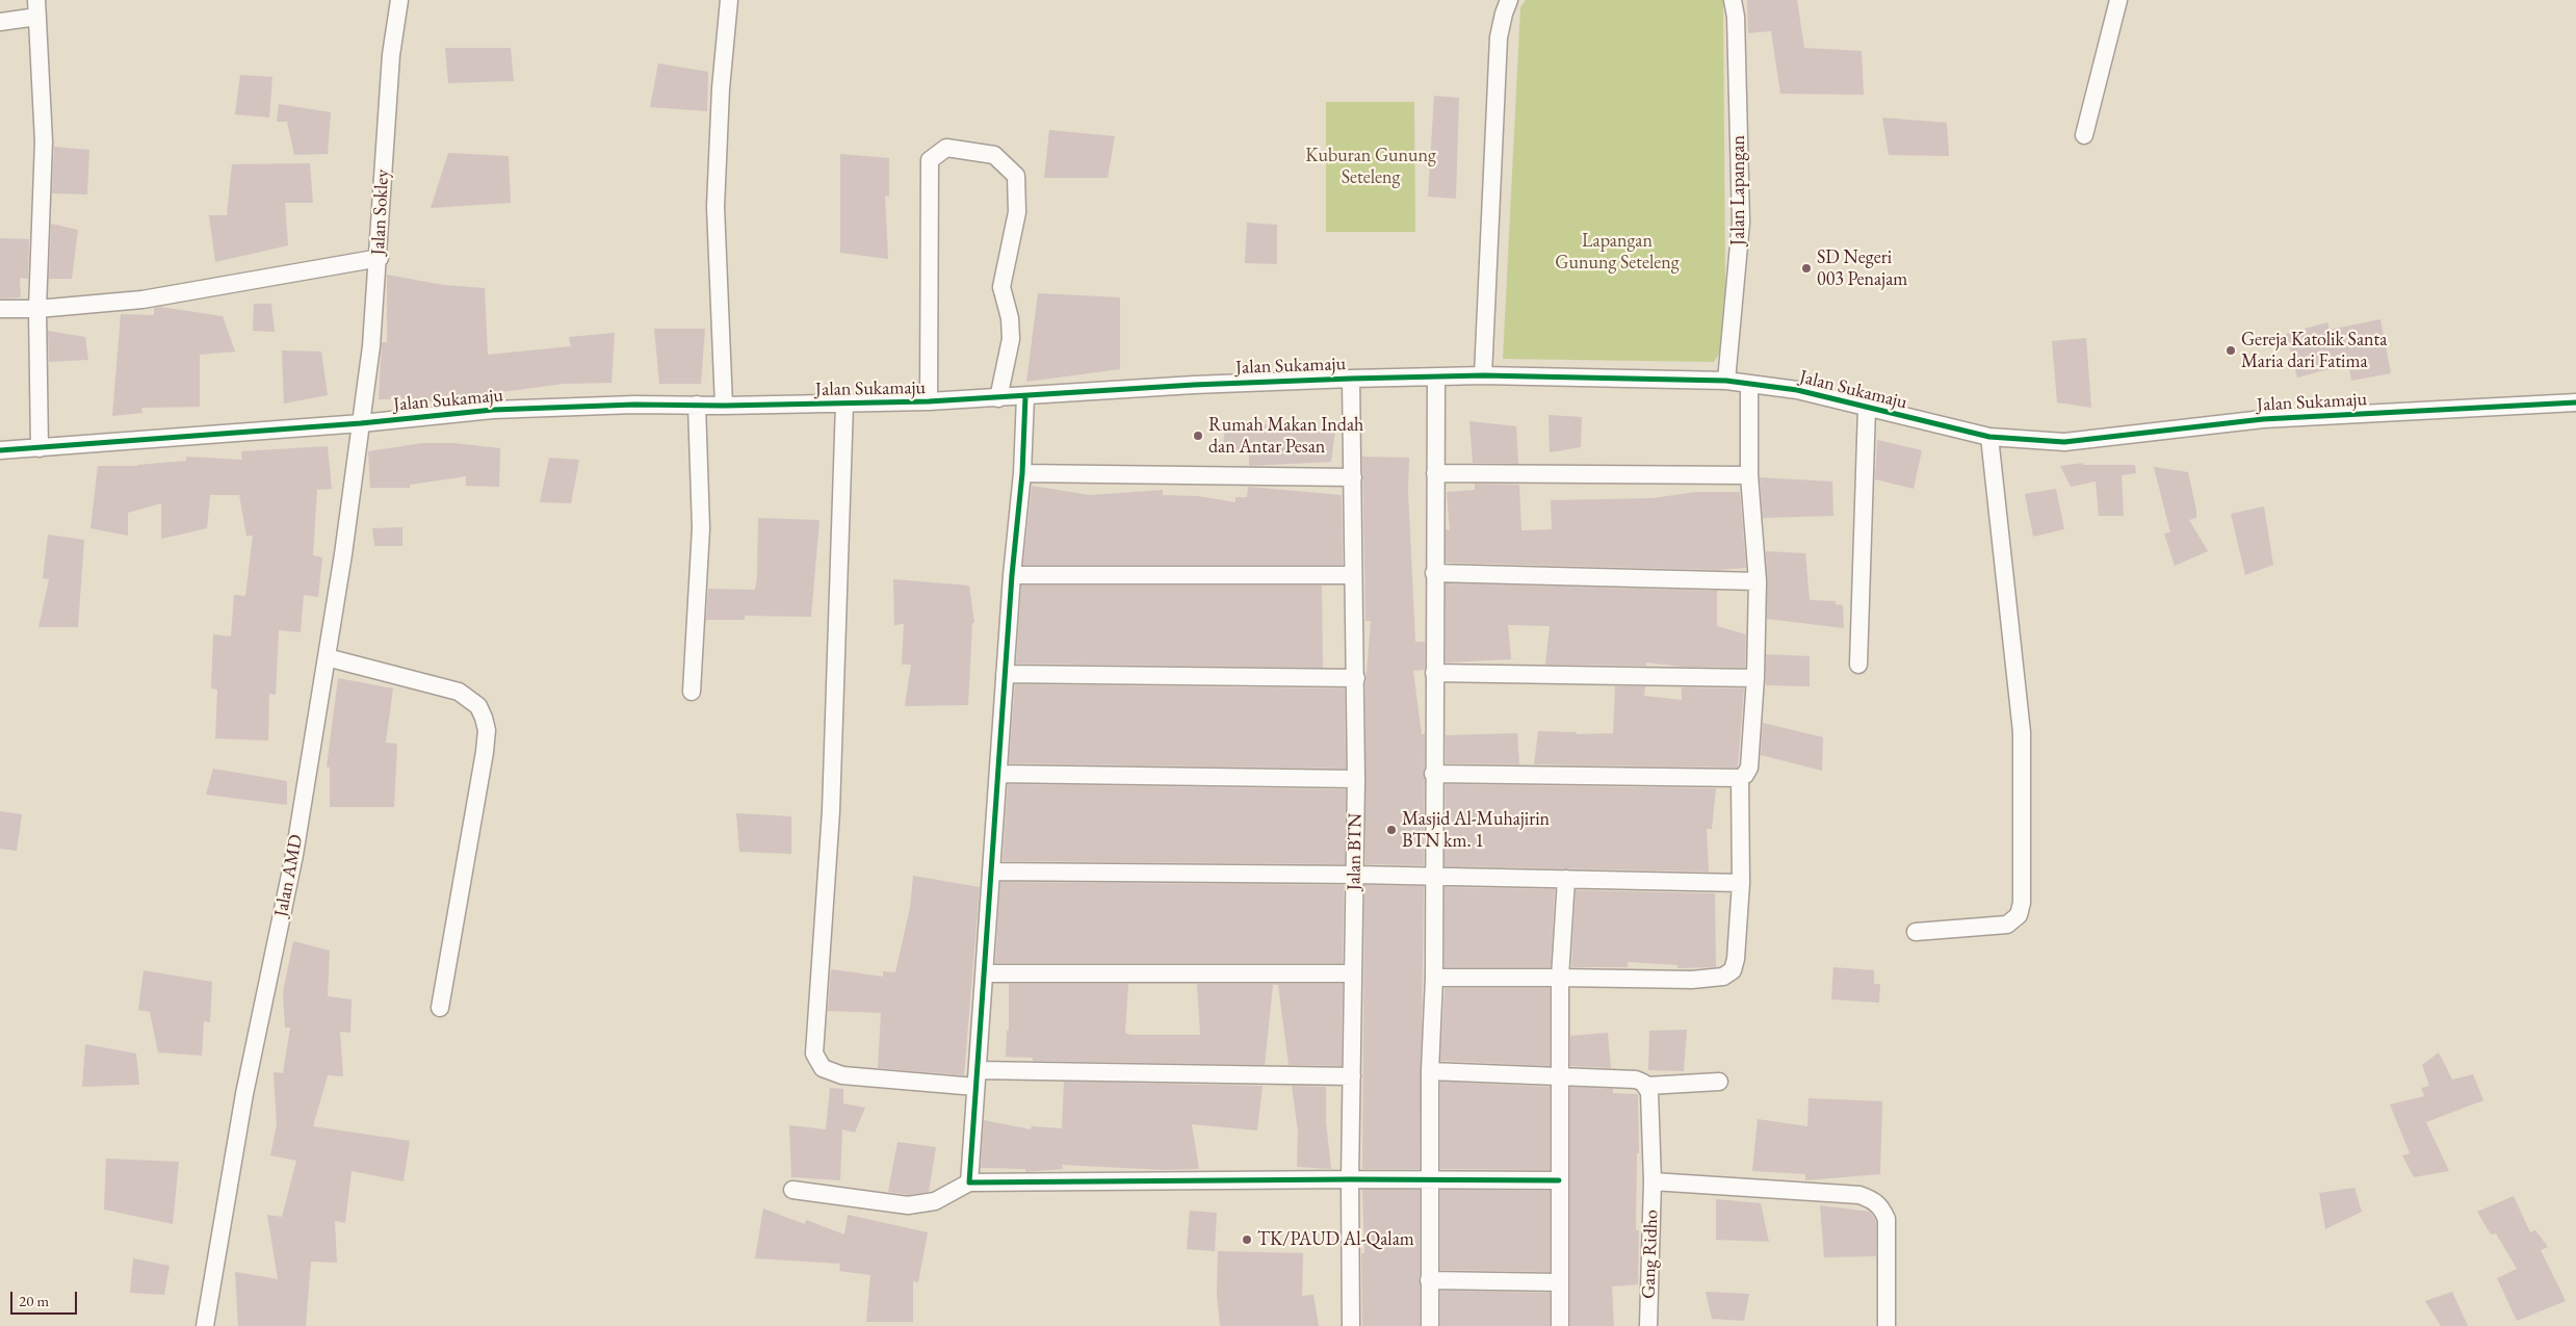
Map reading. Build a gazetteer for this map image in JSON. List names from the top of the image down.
{
  "streets": {
    "street": [
      "Jalan Lapangan",
      "Jalan Sokley",
      "Jalan Sukamaju",
      "Jalan BTN",
      "Jalan AMD",
      "Gang Ridho"
    ]
  },
  "crossings": [
    ["Jalan Lapangan", "Jalan Sukamaju"],
    ["Jalan Sokley", "Jalan Sukamaju"],
    ["Jalan Sokley", "Jalan AMD"],
    ["Jalan Sukamaju", "Jalan BTN"],
    ["Jalan Sukamaju", "Jalan AMD"]
  ],
  "parks": ["Kuburan Gunung Seteleng", "Lapangan Gunung Seteleng"],
  "places": [
    "SD Negeri 003 Penajam",
    "Gereja Katolik Santa Maria dari Fatima",
    "Rumah Makan Indah dan Antar Pesan",
    "Masjid Al-Muhajirin BTN km. 1",
    "TK/PAUD Al-Qalam"
  ],
  "scale_bar": "20 m"
}
